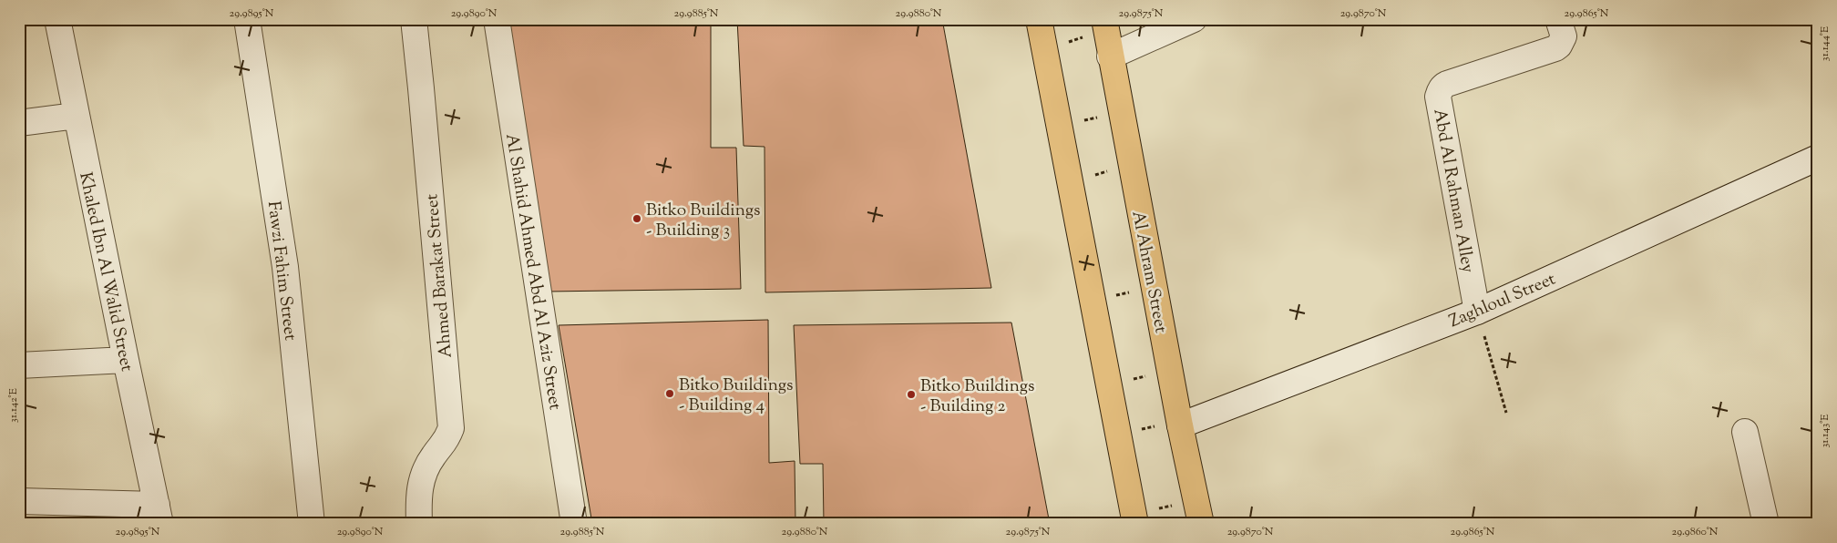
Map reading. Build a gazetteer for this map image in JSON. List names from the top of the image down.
{
  "streets": {
    "main road": ["Al Ahram Street"],
    "street": [
      "Abd Al Rahman Alley",
      "Fawzi Fahim Street",
      "Khaled Ibn Al Walid Street",
      "Al Shahid Ahmed Abd Al Aziz Street",
      "Ahmed Barakat Street",
      "Zaghloul Street"
    ]
  },
  "crossings": [
    ["Abd Al Rahman Alley", "Zaghloul Street"],
    ["Al Ahram Street", "Zaghloul Street"]
  ],
  "places": ["Bitko Buildings - Building 3", "Bitko Buildings - Building 4", "Bitko Buildings - Building 2"],
  "coordinates": [
    "29.9895°N",
    "29.9890°N",
    "29.9885°N",
    "29.9880°N",
    "29.9875°N",
    "29.9870°N",
    "29.9865°N",
    "31.144°E",
    "31.142°E",
    "31.143°E",
    "29.9860°N"
  ]
}
